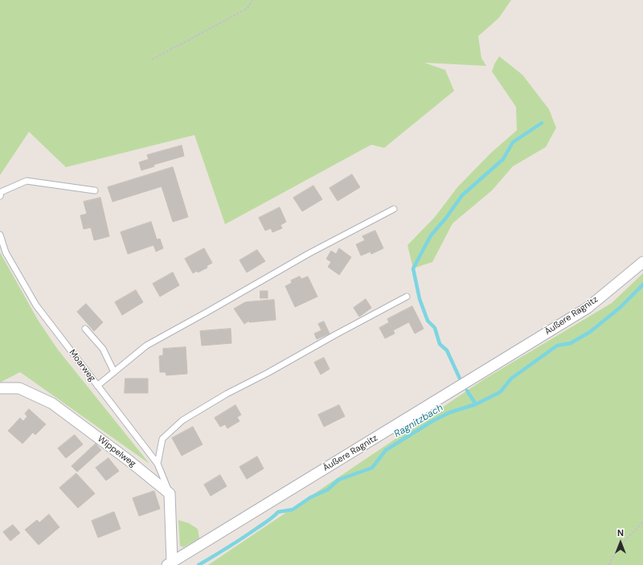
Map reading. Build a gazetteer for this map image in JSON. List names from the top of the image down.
{
  "streets": {
    "street": ["Äußere Ragnitz", "Wippelweg"],
    "lane": ["Moarweg"]
  },
  "crossings": [
    ["Moarweg", "Wippelweg"]
  ],
  "water": ["Ragnitzbach"],
  "north": "top"
}
